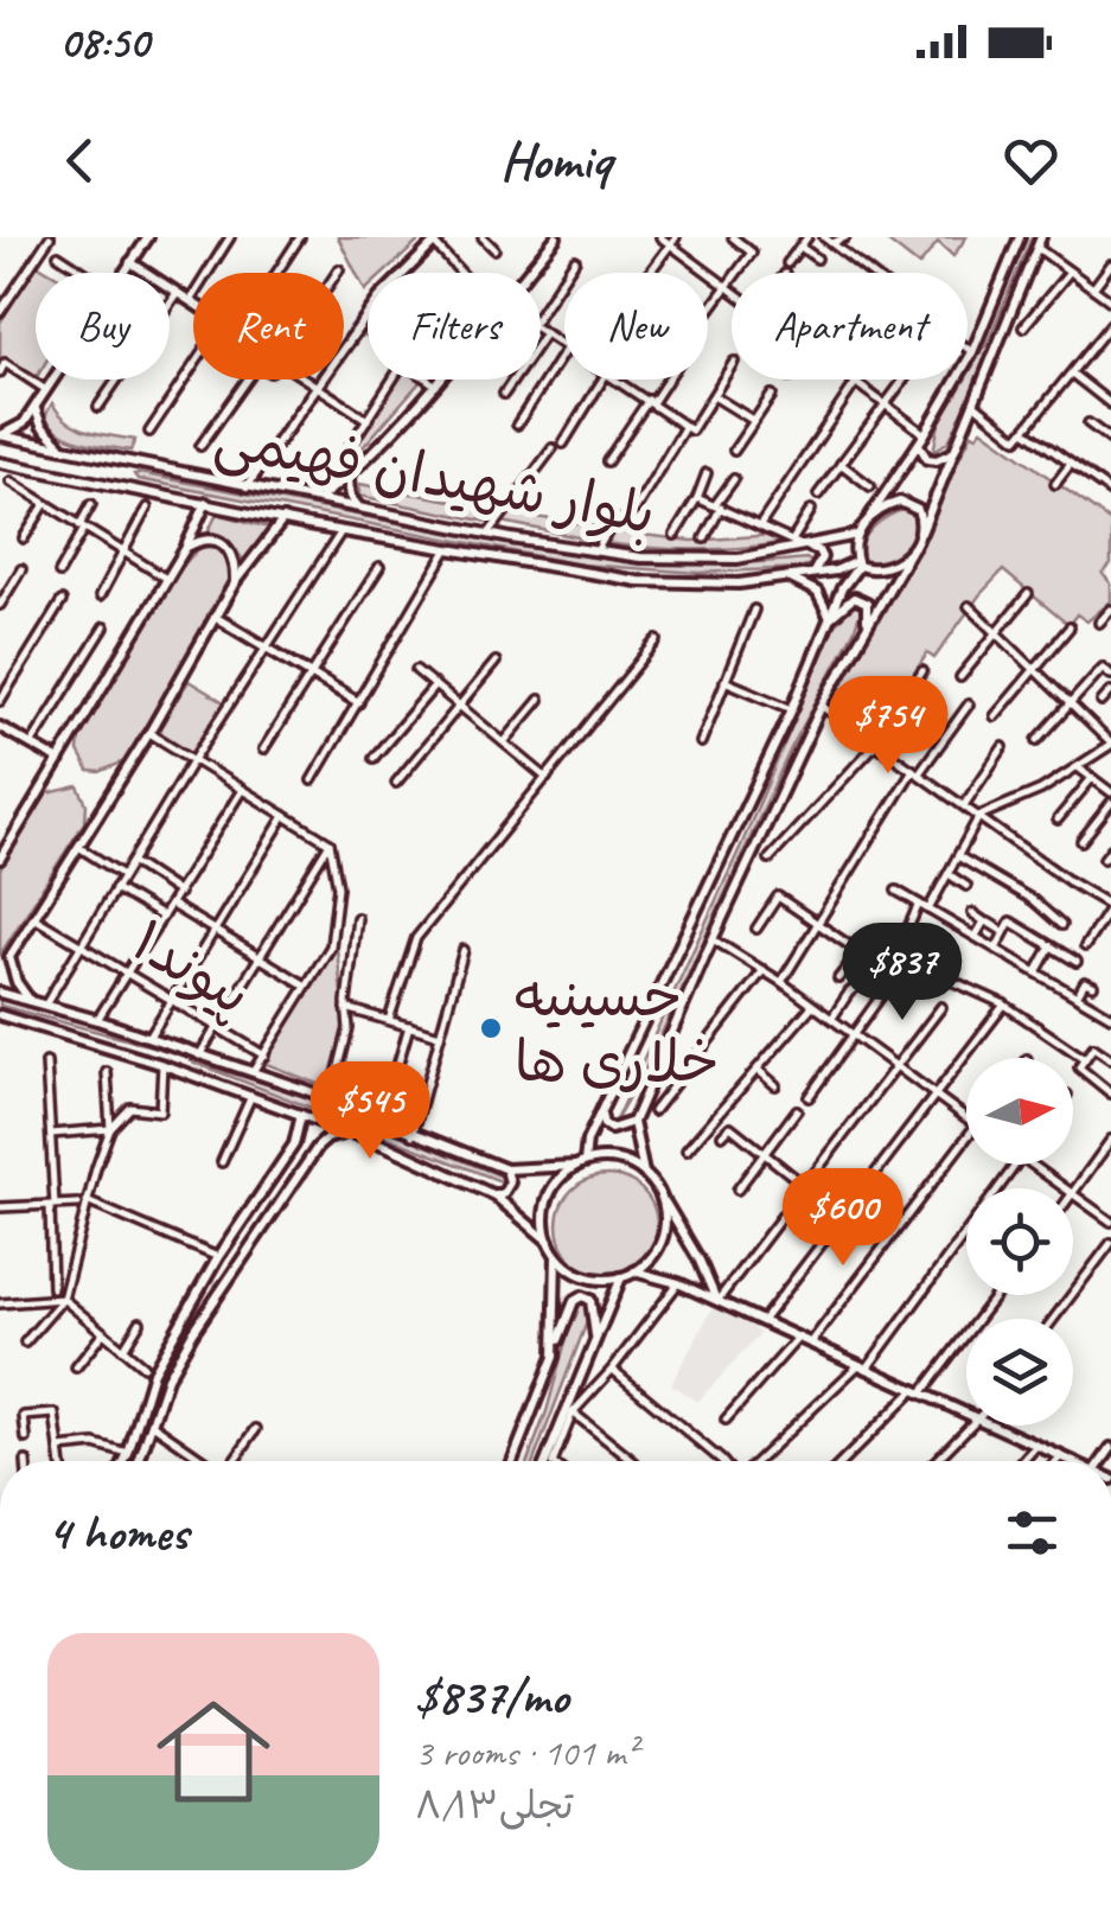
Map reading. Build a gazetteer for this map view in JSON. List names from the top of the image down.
{
  "streets": {
    "main road": ["بلوار شهیدان فهیمی"],
    "street": ["پیوند۱"]
  },
  "places": ["حسینیه خلاری ها"],
  "north": "right",
  "page": {
    "status": "08:50",
    "header": "Homiq",
    "chip": [
      "Buy",
      "Rent",
      "Filters",
      "New",
      "Apartment"
    ],
    "price": [
      "$754",
      "$837",
      "$545",
      "$600"
    ],
    "heading": "4 homes",
    "list": [
      {
        "name": "$837/mo",
        "note": "3 rooms · 101 m² · تجلی۸/۱۳"
      }
    ]
  }
}
